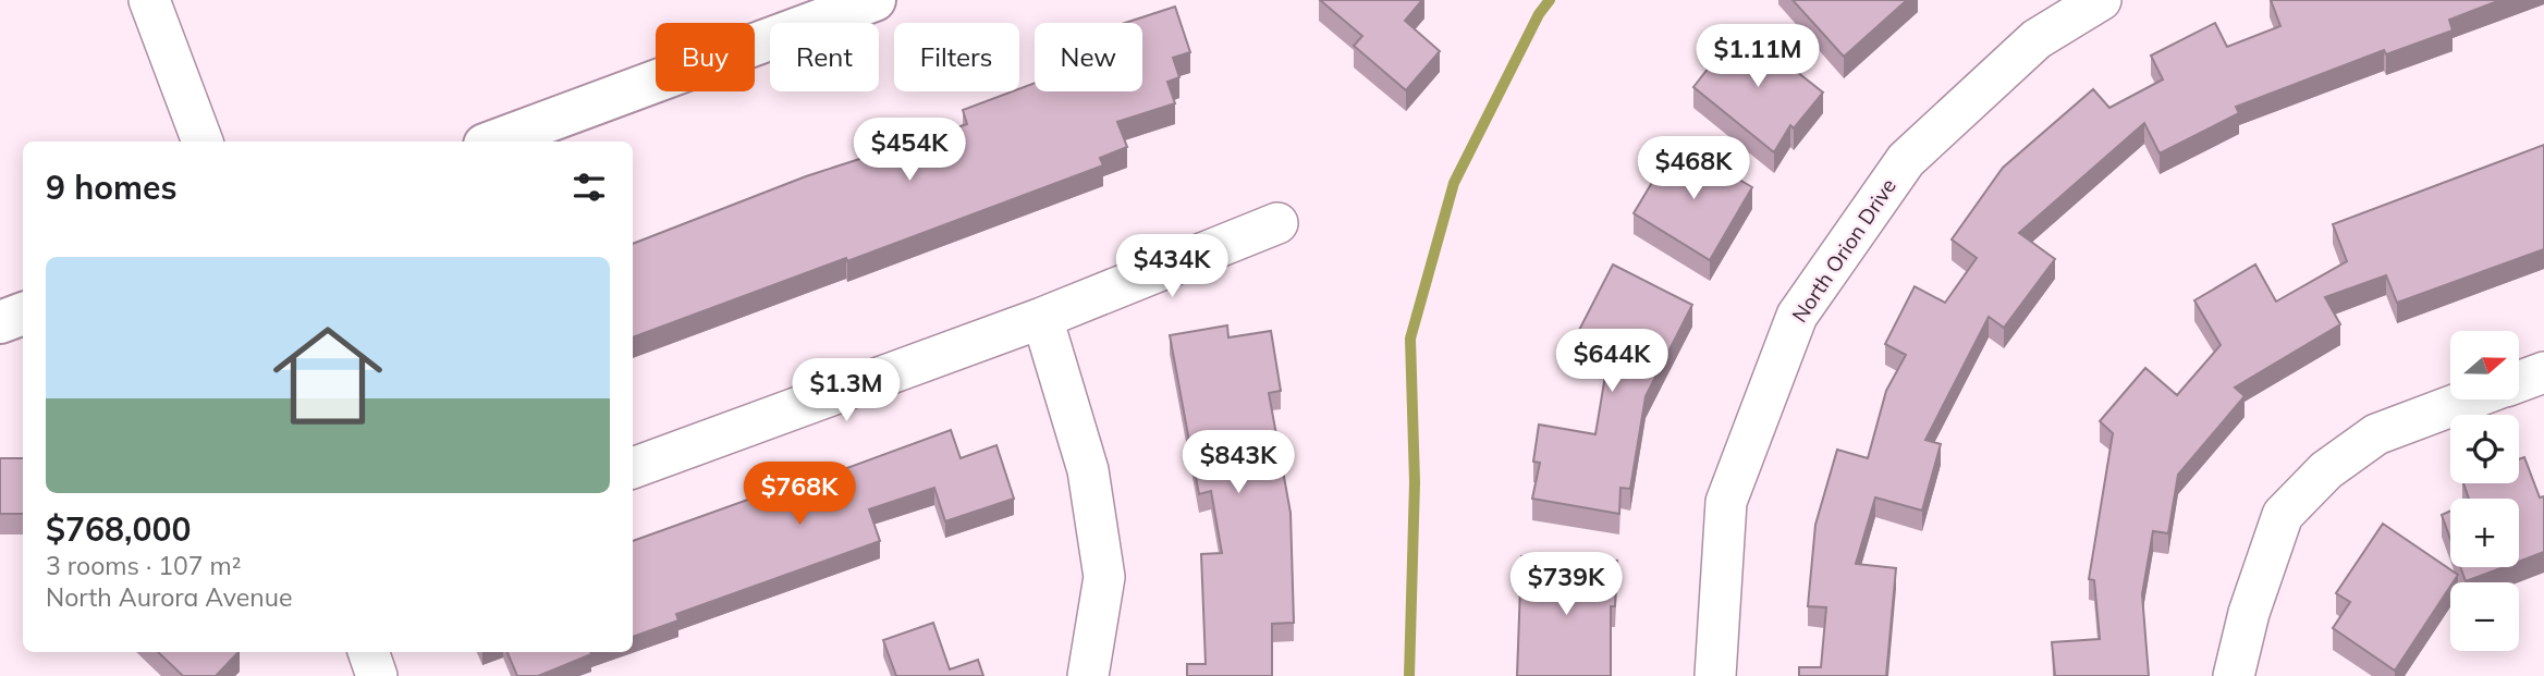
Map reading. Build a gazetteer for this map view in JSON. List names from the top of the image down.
{
  "streets": {
    "street": ["North Orion Drive"]
  },
  "north": "right",
  "page": {
    "chip": [
      "Buy",
      "Rent",
      "Filters",
      "New"
    ],
    "price": [
      "$1.11M",
      "$454K",
      "$468K",
      "$434K",
      "$644K",
      "$1.3M",
      "$843K",
      "$768K",
      "$739K"
    ],
    "heading": "9 homes",
    "list": [
      {
        "name": "$768,000",
        "note": "3 rooms · 107 m² · North Aurora Avenue"
      }
    ],
    "map_buttons": ["+", "−"]
  }
}
